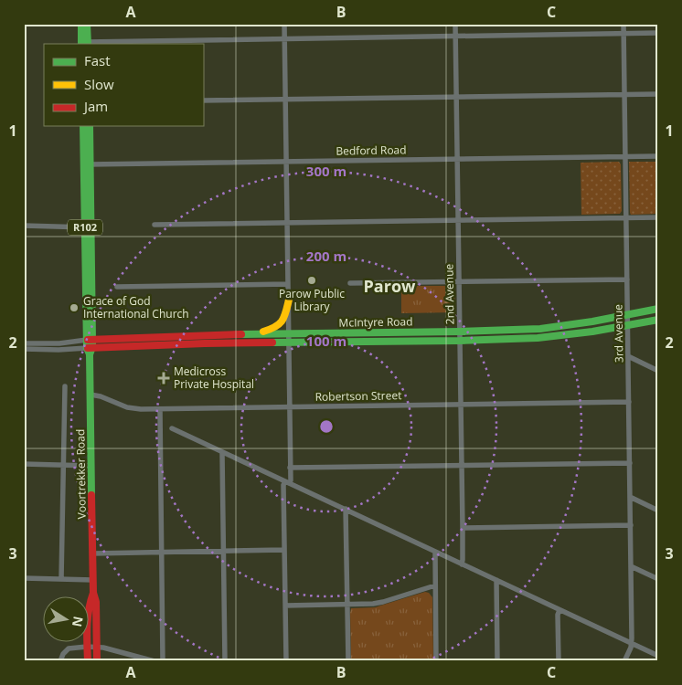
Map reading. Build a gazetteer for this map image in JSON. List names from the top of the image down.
{
  "streets": {
    "main road": ["R102", "McIntyre Road", "Voortrekker Road"],
    "street": [
      "Bedford Road",
      "2nd Avenue",
      "3rd Avenue",
      "Robertson Street"
    ]
  },
  "crossings": [
    ["Bedford Road", "2nd Avenue"],
    ["Bedford Road", "3rd Avenue"],
    ["Bedford Road", "Voortrekker Road"],
    ["2nd Avenue", "McIntyre Road"],
    ["2nd Avenue", "Robertson Street"],
    ["McIntyre Road", "3rd Avenue"],
    ["McIntyre Road", "Voortrekker Road"],
    ["3rd Avenue", "Robertson Street"],
    ["Robertson Street", "Voortrekker Road"]
  ],
  "districts": ["Parow"],
  "places": {
    "other": ["Parow Public Library", "Grace of God International Church"],
    "health": ["Medicross Private Hospital"]
  },
  "legend": ["Fast", "Slow", "Jam"],
  "north": "right",
  "grid": {
    "columns": ["A", "B", "C"],
    "rows": ["1", "2", "3"]
  },
  "rings": ["300 m", "200 m", "100 m"]
}
